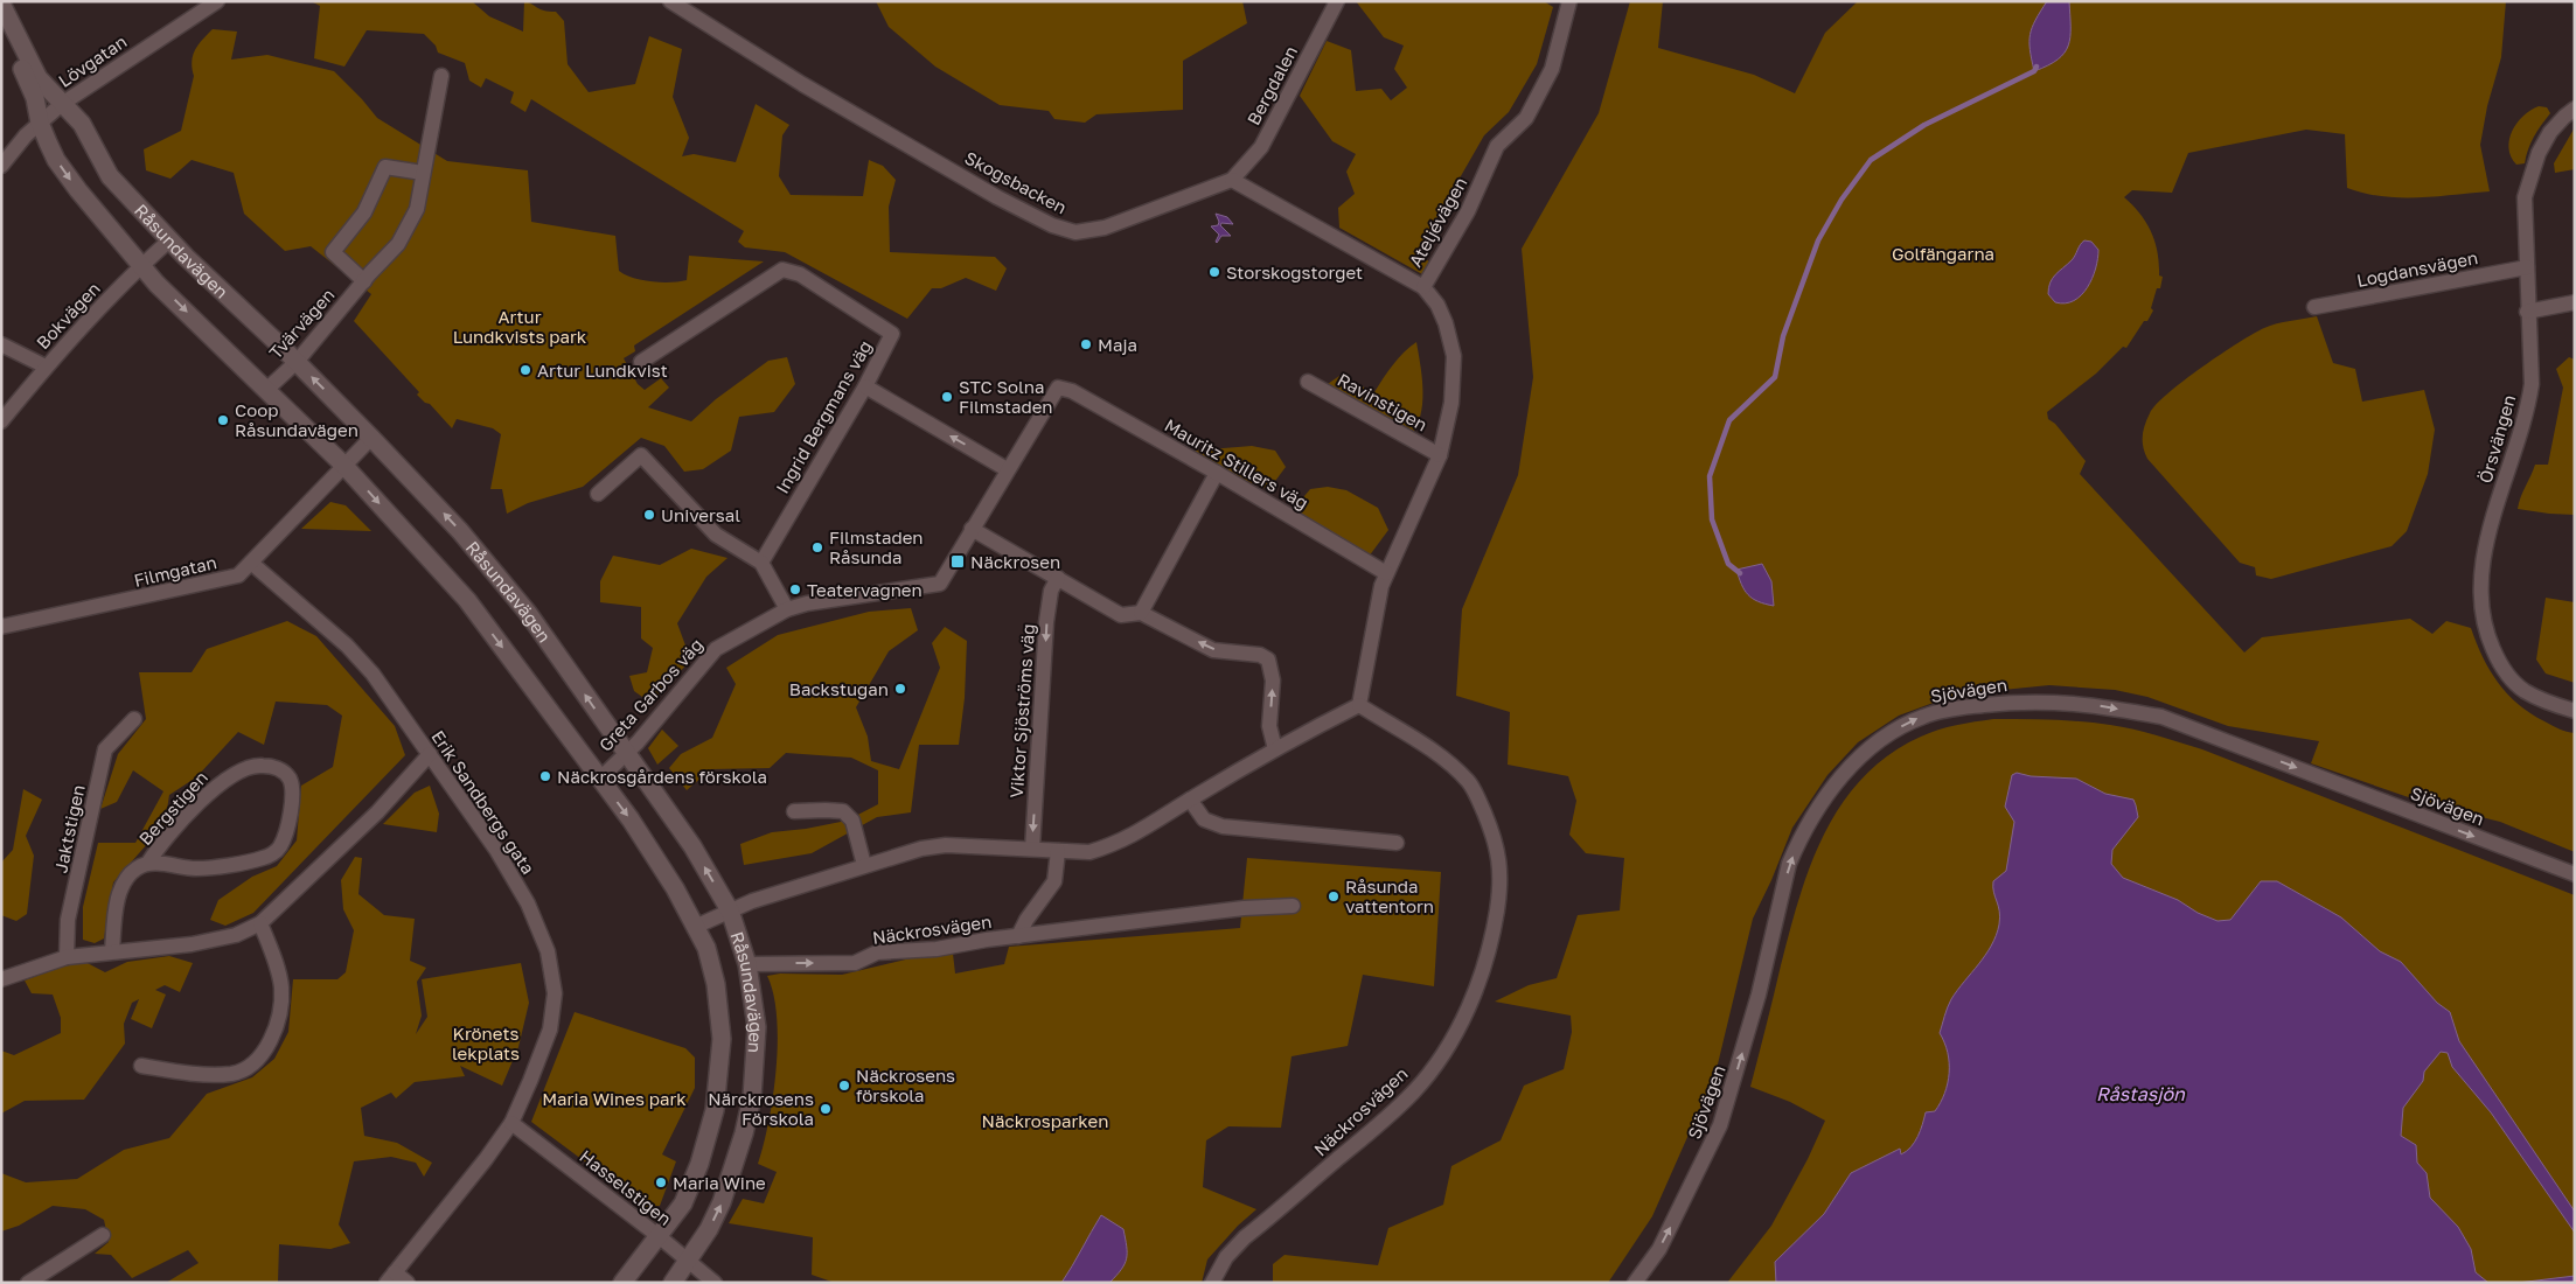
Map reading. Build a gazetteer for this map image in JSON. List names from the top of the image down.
{
  "streets": {
    "street": [
      "Lövgatan",
      "Bergdalen",
      "Skogsbacken",
      "Ateljévägen",
      "Råsundavägen",
      "Logdansvägen",
      "Bokvägen",
      "Tvärvägen",
      "Ravinstigen",
      "Ingrid Bergmans väg",
      "Örsvängen",
      "Mauritz Stillers väg",
      "Filmgatan",
      "Sjövägen",
      "Greta Garbos väg",
      "Viktor Sjöströms väg",
      "Erik Sandbergs gata",
      "Bergstigen",
      "Jaktstigen",
      "Näckrosvägen",
      "Hasselstigen"
    ]
  },
  "crossings": [
    ["Lövgatan", "Råsundavägen"],
    ["Bergdalen", "Skogsbacken"],
    ["Ateljévägen", "Ravinstigen"],
    ["Ateljévägen", "Mauritz Stillers väg"],
    ["Ateljévägen", "Näckrosvägen"],
    ["Råsundavägen", "Bokvägen"],
    ["Råsundavägen", "Tvärvägen"],
    ["Råsundavägen", "Filmgatan"],
    ["Råsundavägen", "Greta Garbos väg"],
    ["Råsundavägen", "Näckrosvägen"],
    ["Råsundavägen", "Hasselstigen"],
    ["Logdansvägen", "Örsvängen"],
    ["Mauritz Stillers väg", "Greta Garbos väg"],
    ["Filmgatan", "Erik Sandbergs gata"],
    ["Erik Sandbergs gata", "Hasselstigen"]
  ],
  "one_way": ["Viktor Sjöströms väg"],
  "water": ["Råstasjön"],
  "parks": [
    "Golfängarna",
    "Artur Lundkvists park",
    "Krönets lekplats",
    "Maria Wines park",
    "Näckrosparken"
  ],
  "places": {
    "other": [
      "Storskogstorget",
      "Maja",
      "Artur Lundkvist",
      "STC Solna Filmstaden",
      "Coop Råsundavägen",
      "Universal",
      "Filmstaden Råsunda",
      "Teatervagnen",
      "Backstugan",
      "Näckrosgårdens förskola",
      "Råsunda vattentorn",
      "Näckrosens förskola",
      "Närckrosens Förskola",
      "Maria Wine"
    ],
    "transit": ["Näckrosen"]
  }
}
